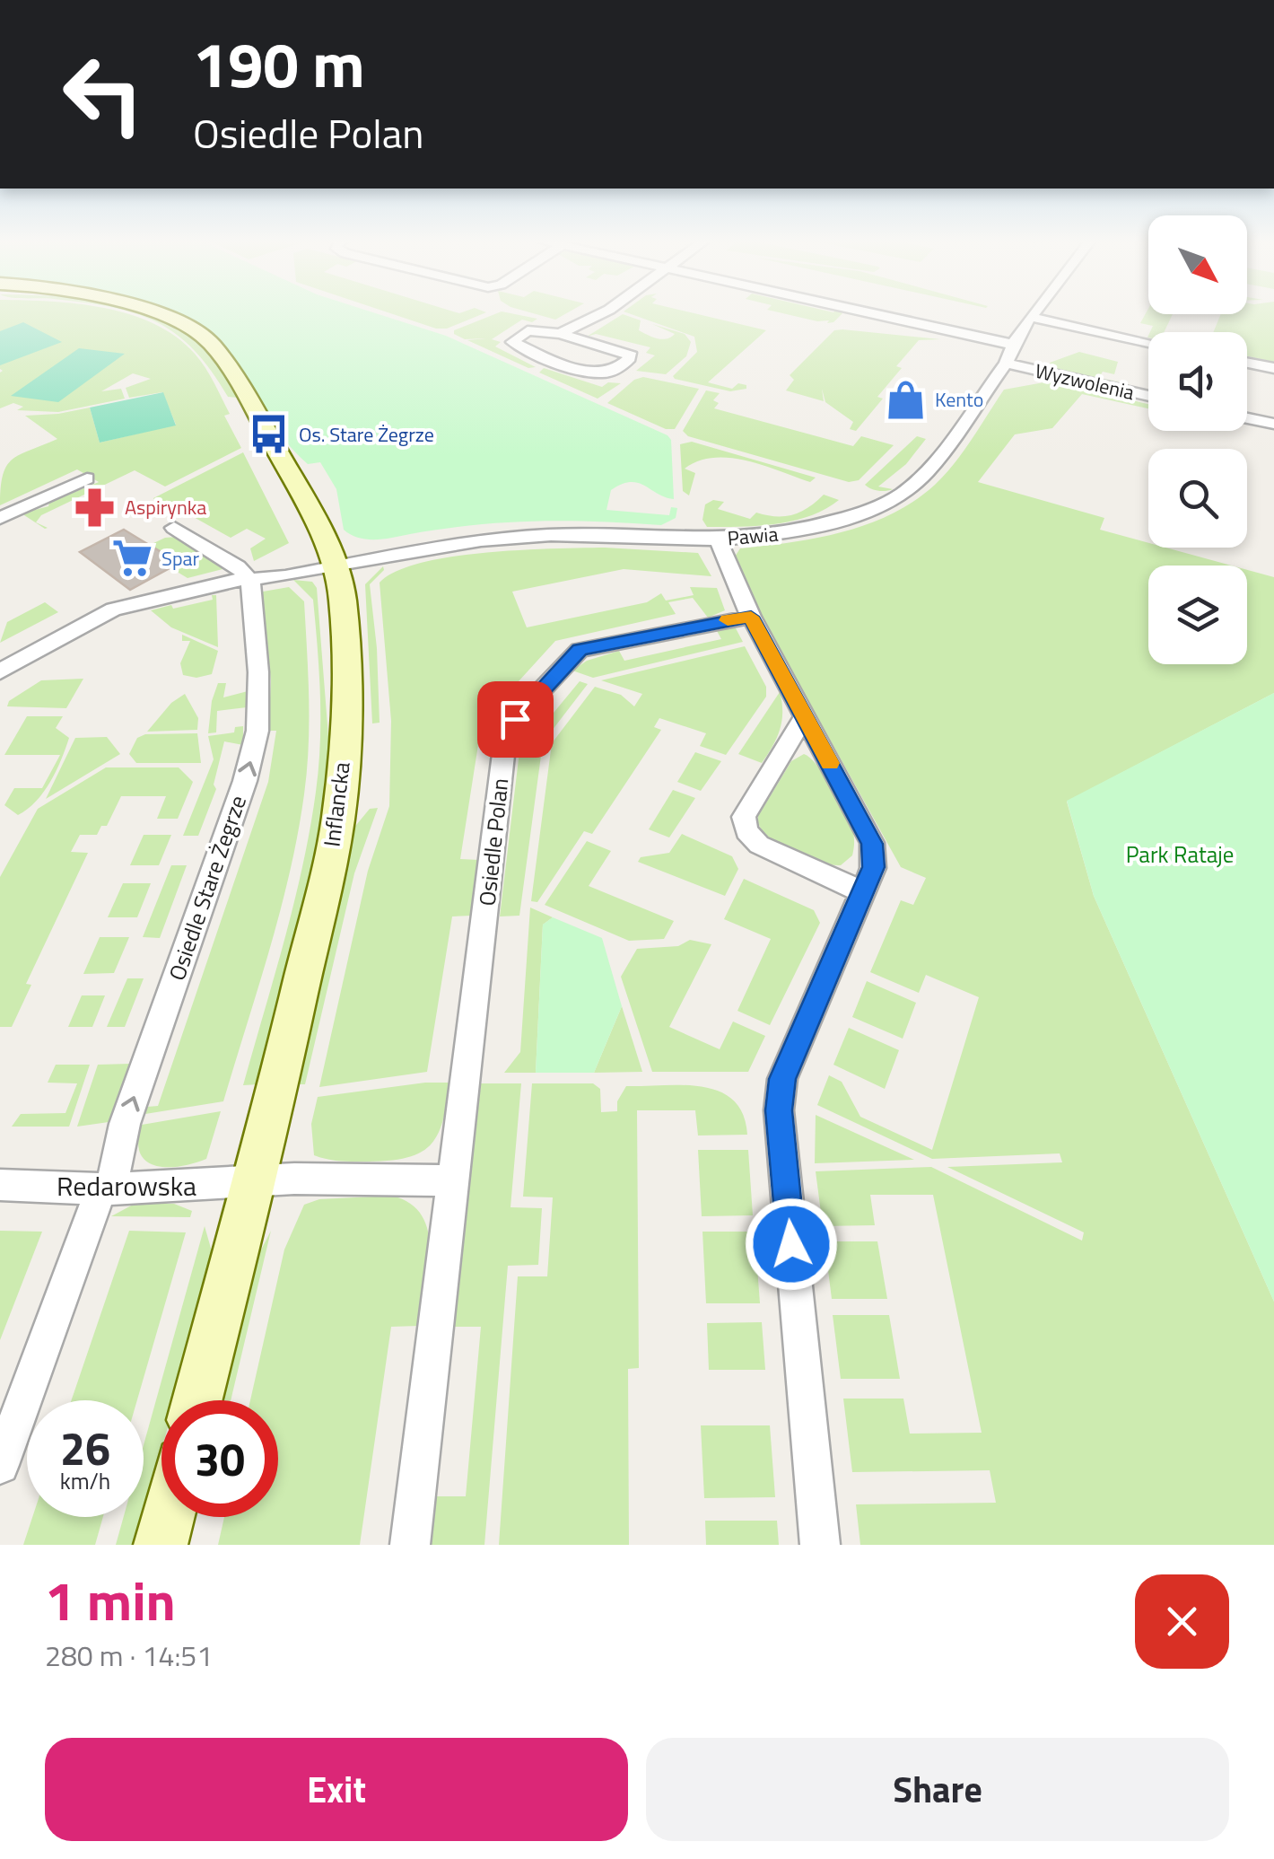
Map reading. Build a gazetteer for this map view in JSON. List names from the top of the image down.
{
  "streets": {
    "street": [
      "Wyzwolenia",
      "Pawia",
      "Inflancka",
      "Osiedle Polan",
      "Osiedle Stare Żegrze",
      "Redarowska"
    ]
  },
  "crossings": [
    ["Wyzwolenia", "Pawia"],
    ["Pawia", "Inflancka"],
    ["Inflancka", "Redarowska"],
    ["Osiedle Stare Żegrze", "Redarowska"]
  ],
  "one_way": ["Osiedle Stare Żegrze"],
  "parks": ["Park Rataje"],
  "places": {
    "shop": ["Kento"],
    "bus stop": ["Os. Stare Żegrze"],
    "pharmacy": ["Aspirynka"],
    "supermarket": ["Spar"]
  },
  "north": "bottom right",
  "page": {
    "turn": ["190 m", "Osiedle Polan"],
    "speed": "26 km/h",
    "limit": "30",
    "heading": ["1 min", "280 m · 14:51"],
    "buttons": ["Exit", "Share"]
  }
}
